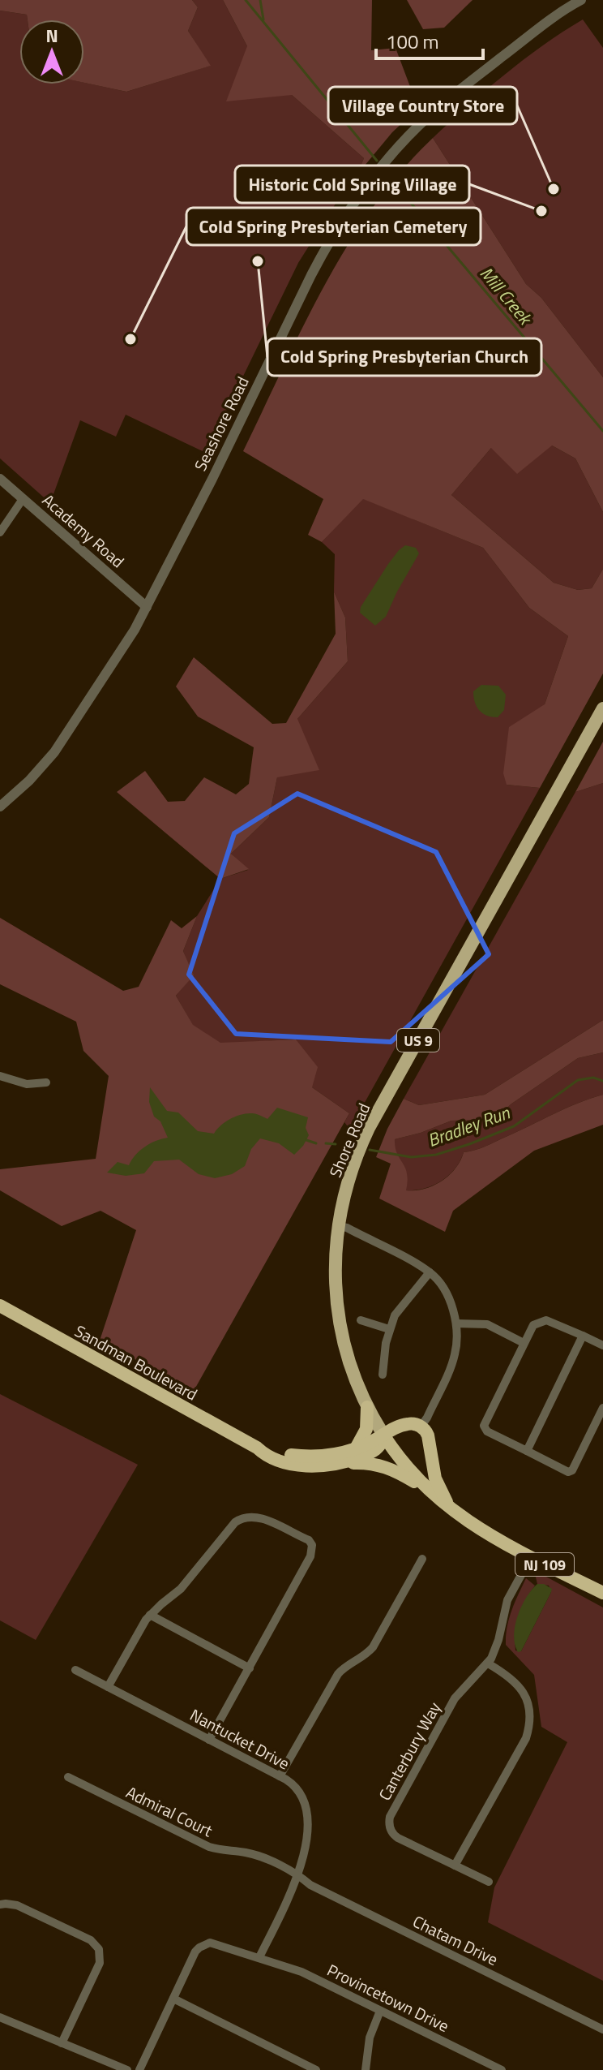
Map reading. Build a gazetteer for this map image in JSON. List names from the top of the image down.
{
  "streets": {
    "highway": ["Shore Road", "Sandman Boulevard", "NJ 109"],
    "main road": ["US 9"],
    "street": [
      "Seashore Road",
      "Academy Road",
      "Nantucket Drive",
      "Canterbury Way",
      "Admiral Court",
      "Chatam Drive",
      "Provincetown Drive"
    ]
  },
  "crossings": [
    ["Seashore Road", "Academy Road"],
    ["Shore Road", "Sandman Boulevard"],
    ["Shore Road", "Canterbury Way"],
    ["Nantucket Drive", "Admiral Court"],
    ["Nantucket Drive", "Chatam Drive"],
    ["Nantucket Drive", "Provincetown Drive"],
    ["Admiral Court", "Chatam Drive"]
  ],
  "water": ["Mill Creek", "Bradley Run"],
  "places": [
    "Village Country Store",
    "Historic Cold Spring Village",
    "Cold Spring Presbyterian Church",
    "Cold Spring Presbyterian Cemetery"
  ],
  "scale_bar": "100 m",
  "north": "top"
}
